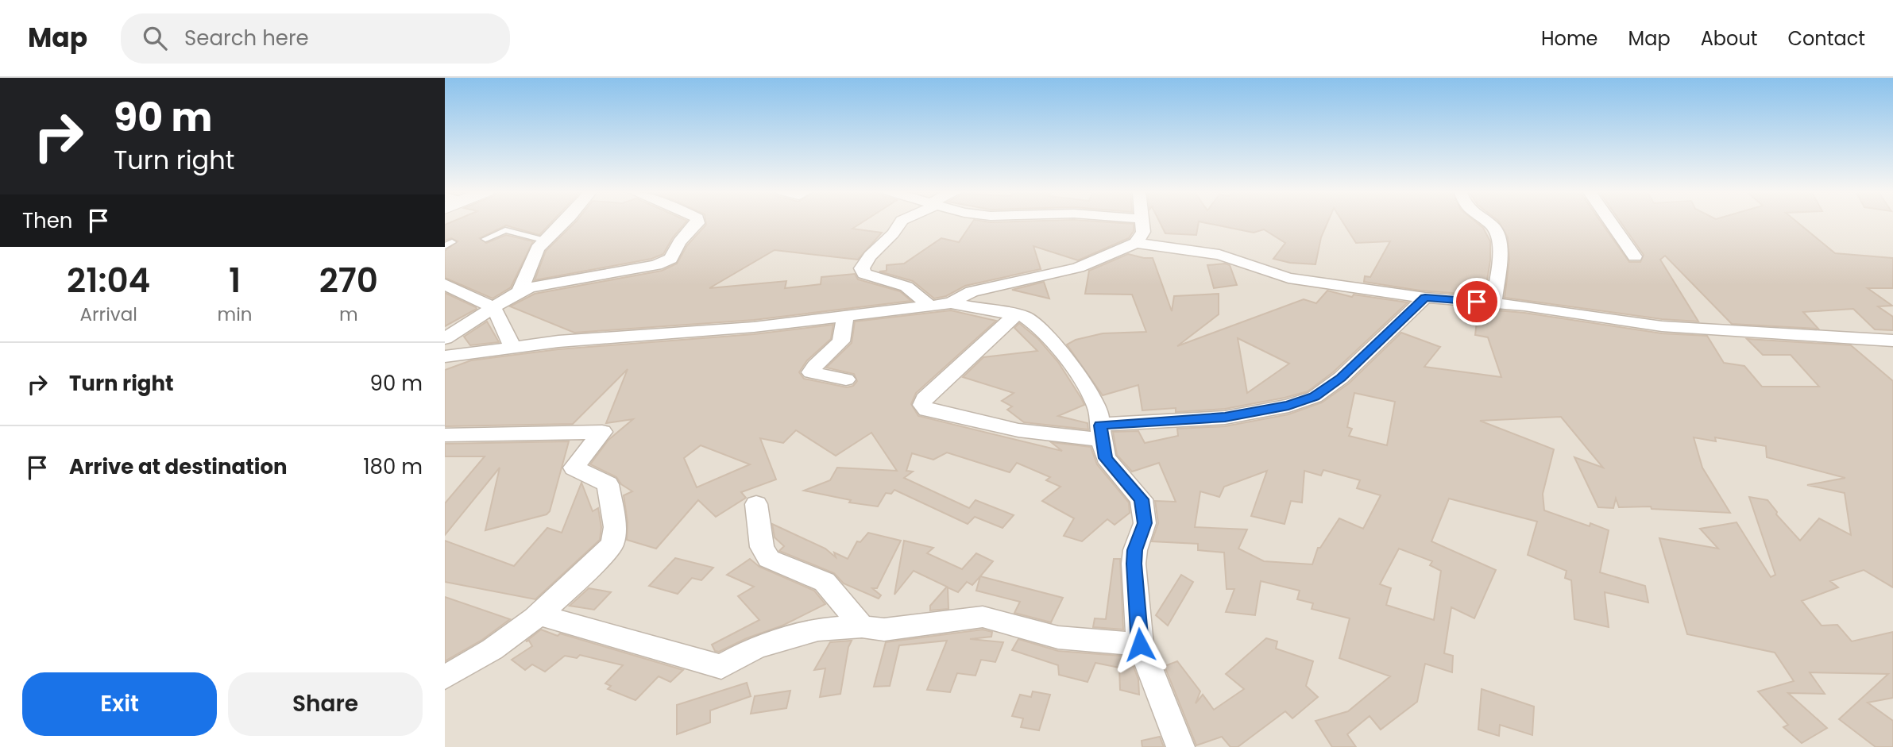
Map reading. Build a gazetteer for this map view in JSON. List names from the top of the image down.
{
  "page": {
    "header": "Map",
    "search": "Search here",
    "nav": [
      "Home",
      "Map",
      "About",
      "Contact"
    ],
    "turn": ["90 m", "Turn right"],
    "then": "Then",
    "eta": [
      "21:04",
      "Arrival",
      "1",
      "min",
      "270",
      "m"
    ],
    "list": [
      {
        "name": "Turn right",
        "value": "90 m"
      },
      {
        "name": "Arrive at destination",
        "value": "180 m"
      }
    ],
    "buttons": ["Exit", "Share"]
  }
}
